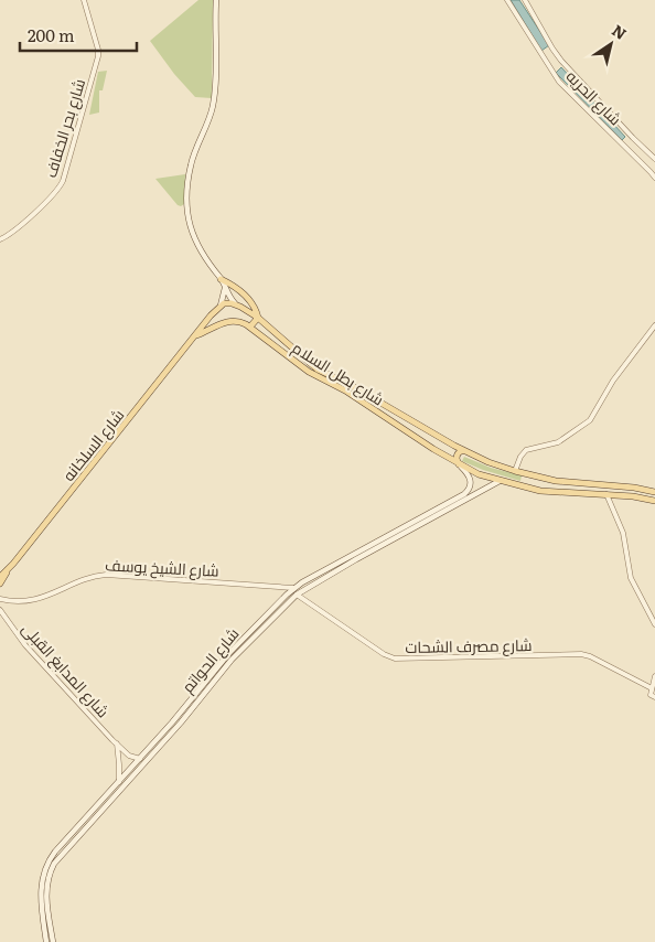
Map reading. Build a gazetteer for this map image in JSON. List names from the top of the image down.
{
  "streets": {
    "main road": ["شارع بطل السلام", "شارع السلخانه", "شارع الحواتم"],
    "street": [
      "شارع الحريه",
      "شارع بحر الخفاف",
      "شارع الشيخ يوسف",
      "شارع مصرف الشحات",
      "شارع المدابغ القبلى"
    ]
  },
  "crossings": [
    ["شارع بطل السلام", "شارع السلخانه"],
    ["شارع بطل السلام", "شارع الحواتم"],
    ["شارع الشيخ يوسف", "شارع الحواتم"],
    ["شارع مصرف الشحات", "شارع الحواتم"],
    ["شارع الحواتم", "شارع المدابغ القبلى"]
  ],
  "scale_bar": "200 m",
  "north": "top right"
}
